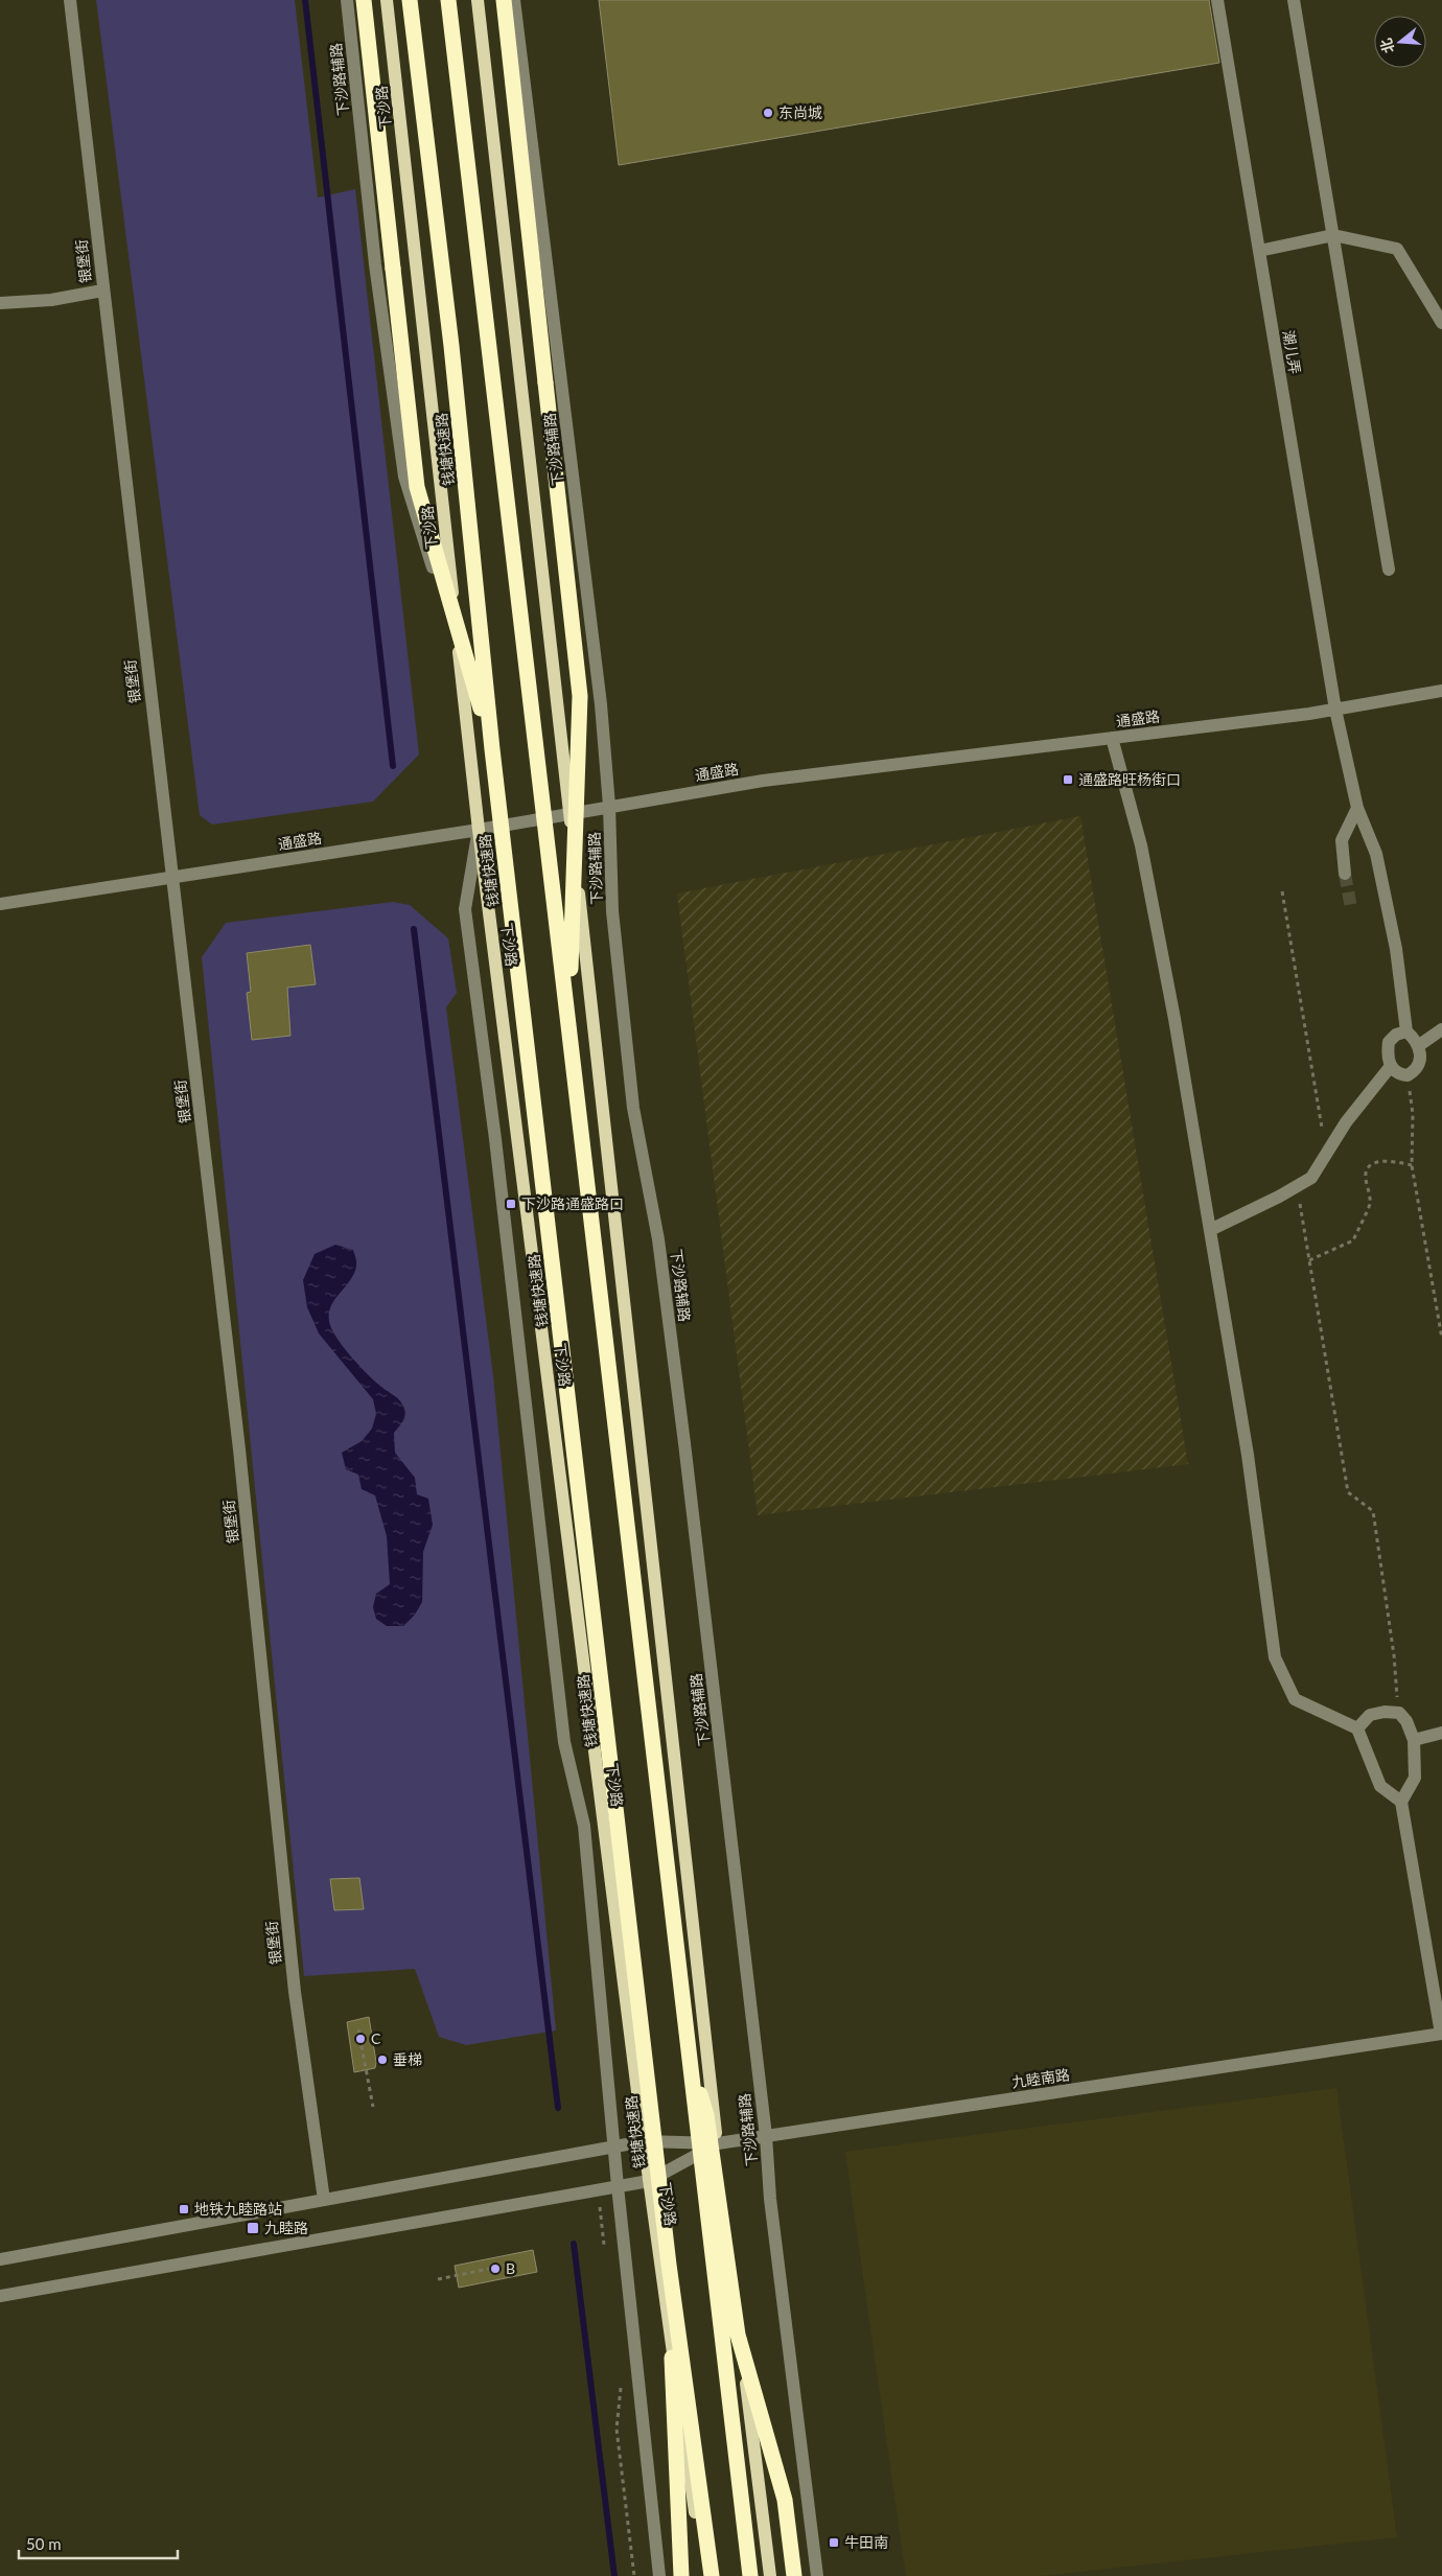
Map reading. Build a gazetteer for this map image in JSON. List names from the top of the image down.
{
  "streets": {
    "highway": ["钱塘快速路"],
    "main road": ["下沙路"],
    "street": [
      "下沙路辅路",
      "银堡街",
      "潮儿弄",
      "通盛路",
      "九睦南路"
    ]
  },
  "crossings": [
    ["下沙路辅路", "下沙路"],
    ["下沙路辅路", "通盛路"],
    ["下沙路辅路", "九睦南路"],
    ["下沙路", "通盛路"],
    ["下沙路", "九睦南路"],
    ["银堡街", "通盛路"],
    ["潮儿弄", "通盛路"]
  ],
  "places": {
    "other": [
      "东尚城",
      "C",
      "垂梯",
      "B"
    ],
    "transit": [
      "通盛路旺杨街口",
      "下沙路通盛路口",
      "地铁九睦路站",
      "九睦路",
      "牛田南"
    ]
  },
  "scale_bar": "50 m",
  "north": "left"
}
